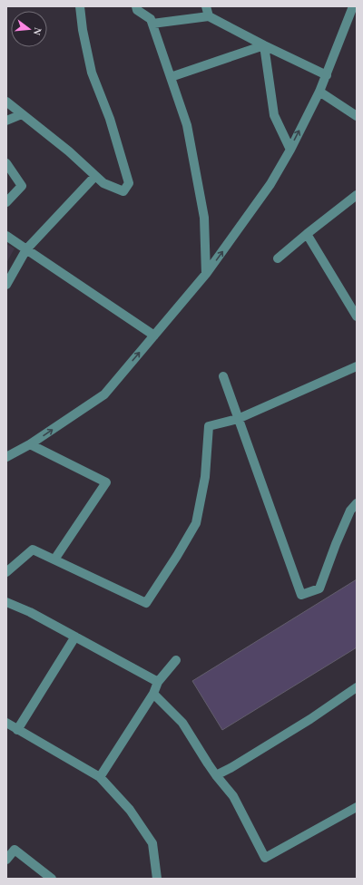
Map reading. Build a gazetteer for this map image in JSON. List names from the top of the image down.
{
  "north": "right"
}
